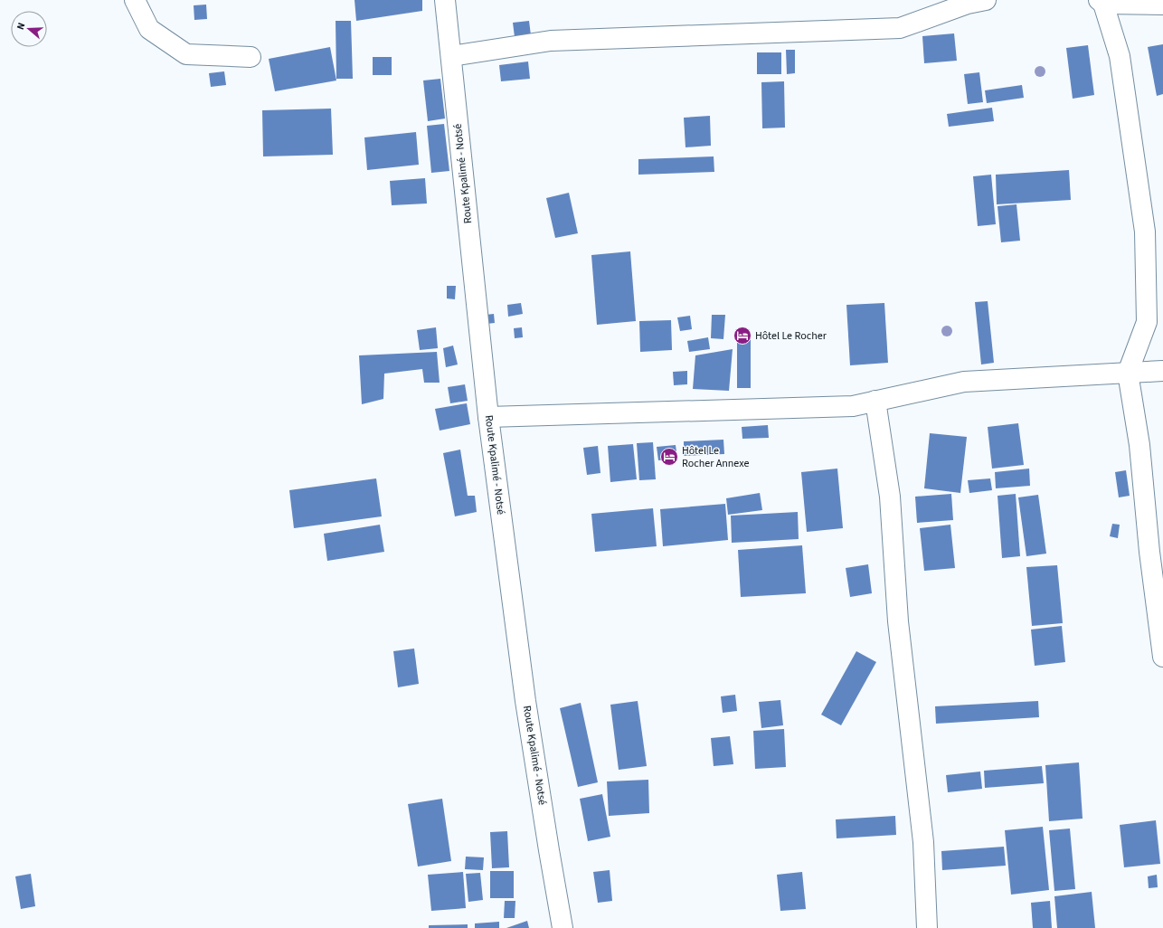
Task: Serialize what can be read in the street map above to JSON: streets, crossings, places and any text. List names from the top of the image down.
{
  "streets": {
    "street": ["Route Kpalimé - Notsé"]
  },
  "places": {
    "hotel": ["Hôtel Le Rocher", "Hôtel Le Rocher Annexe"]
  },
  "north": "left"
}
